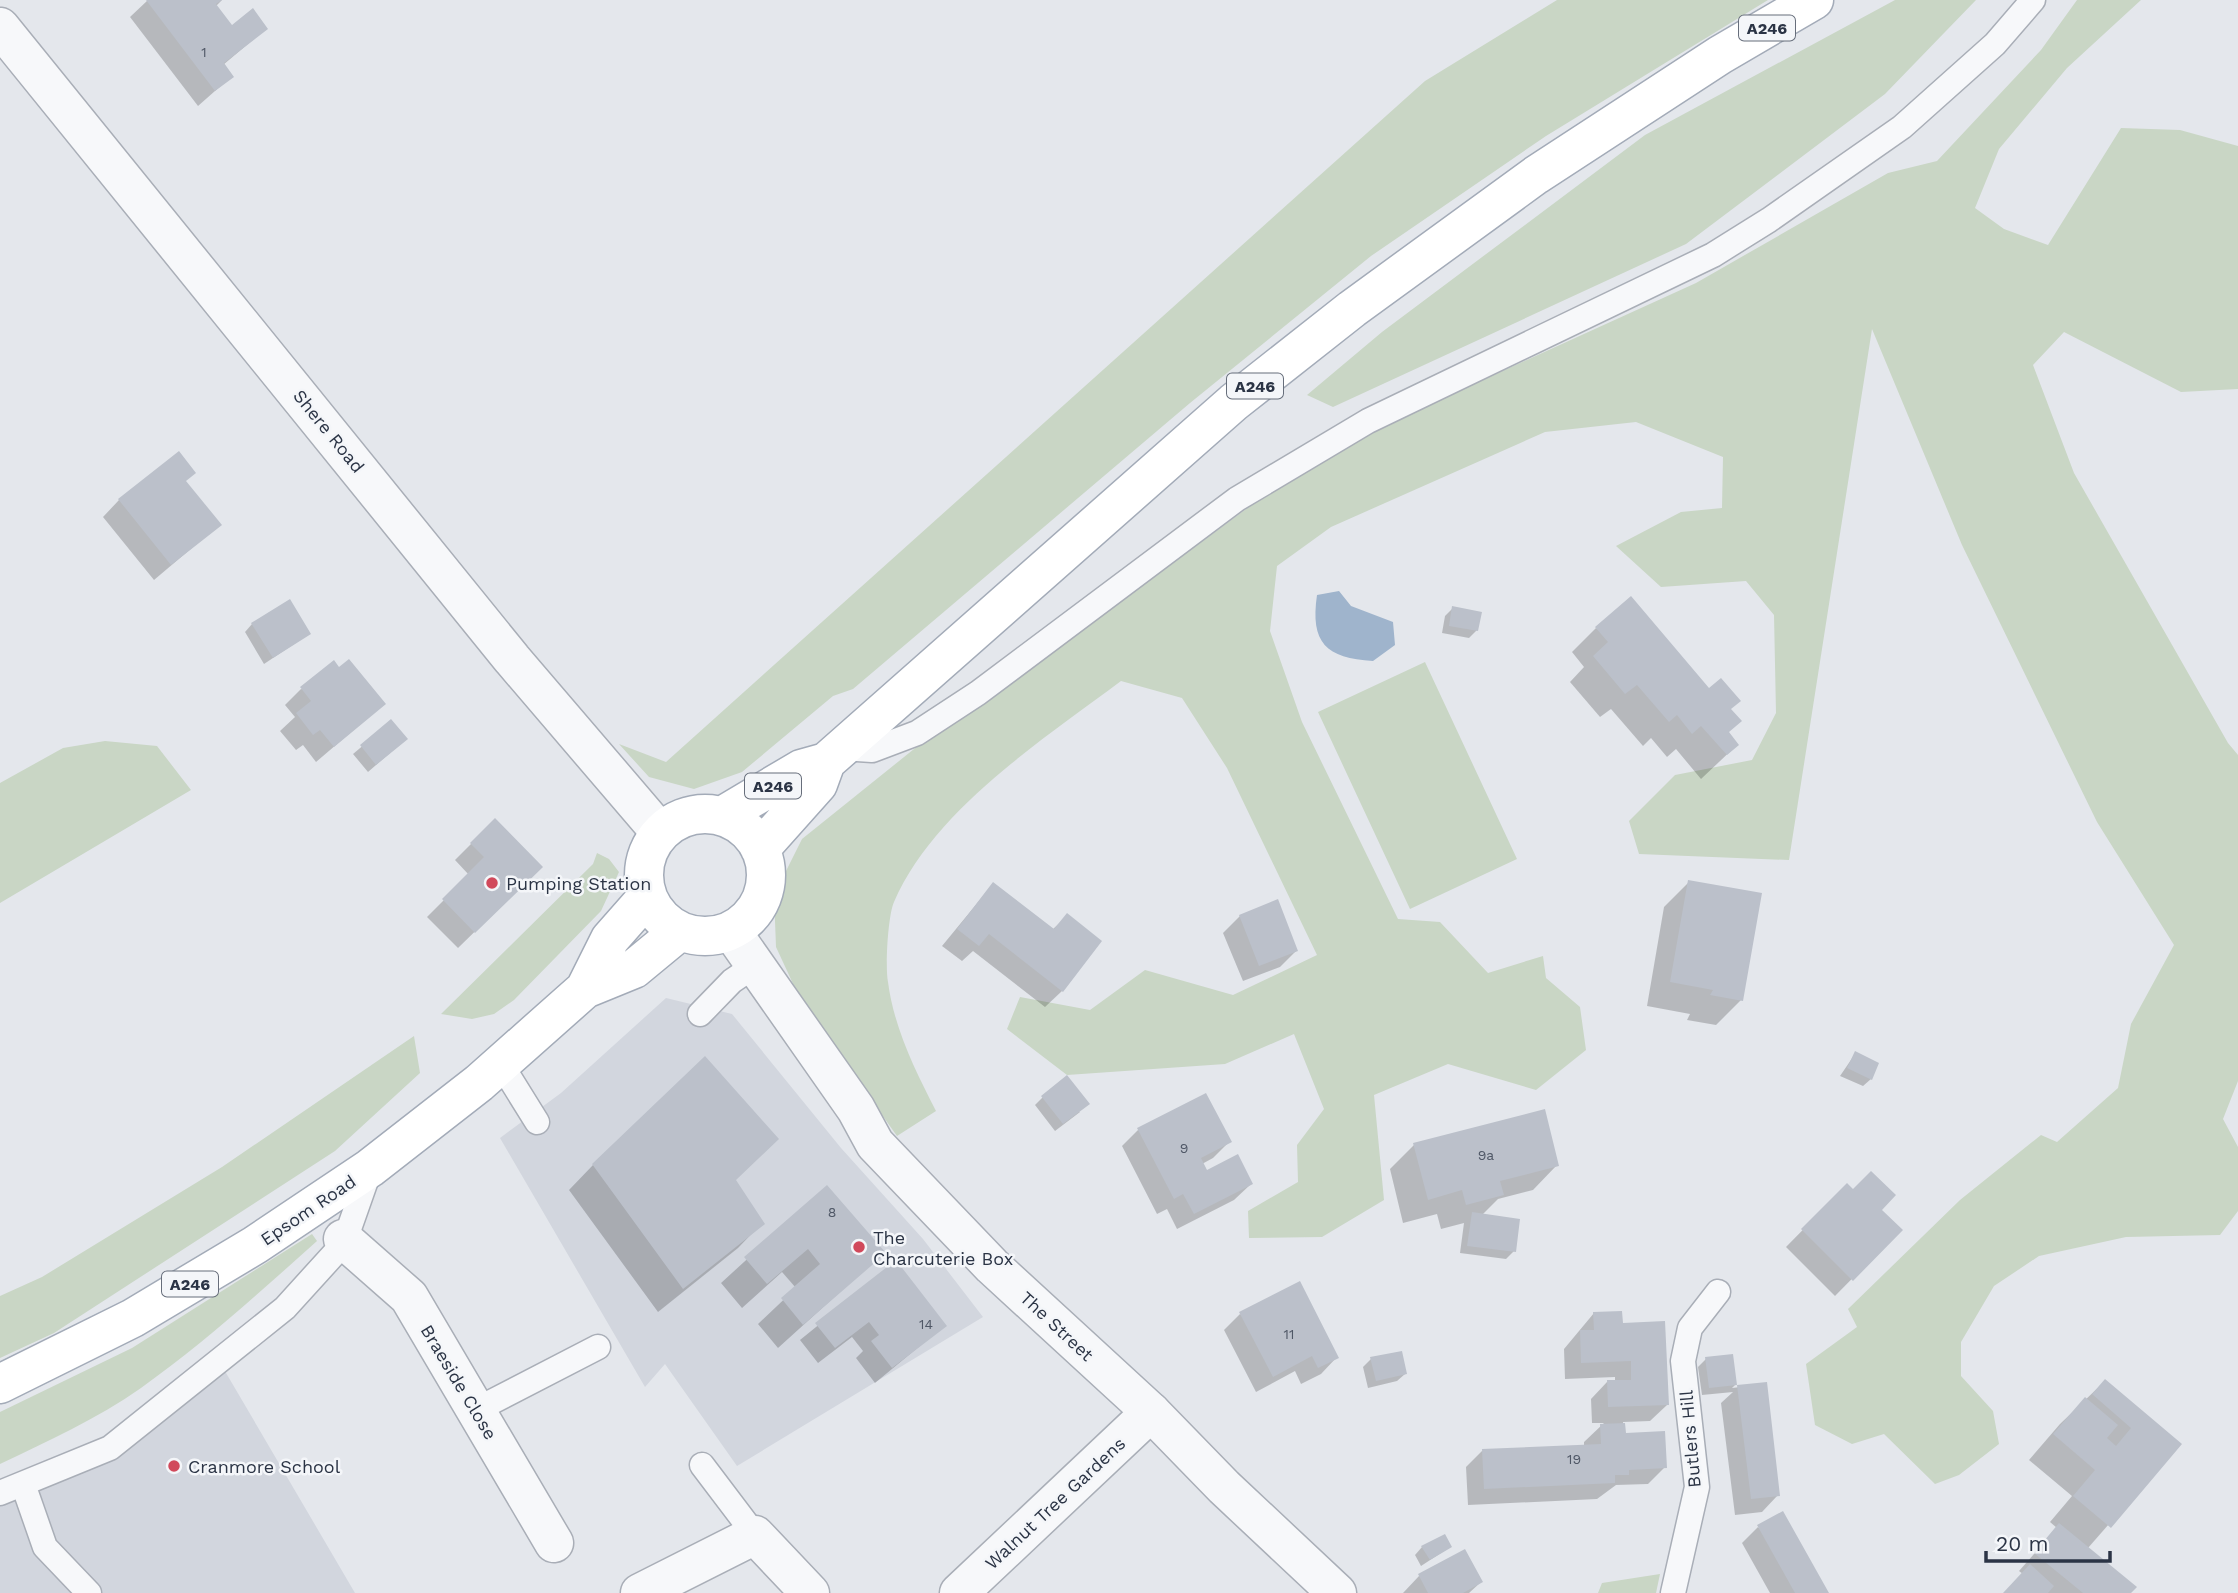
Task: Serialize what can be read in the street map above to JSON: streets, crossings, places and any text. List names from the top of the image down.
{
  "streets": {
    "main road": ["A246", "Epsom Road"],
    "street": [
      "Shere Road",
      "The Street",
      "Braeside Close",
      "Walnut Tree Gardens"
    ],
    "lane": ["Butlers Hill"]
  },
  "crossings": [
    ["A246", "Shere Road"],
    ["A246", "Epsom Road"],
    ["A246", "The Street"],
    ["Shere Road", "Epsom Road"],
    ["Shere Road", "The Street"],
    ["Epsom Road", "The Street"],
    ["The Street", "Walnut Tree Gardens"]
  ],
  "places": ["Pumping Station", "The Charcuterie Box", "Cranmore School"],
  "house_numbers": [
    "1",
    "9",
    "9a",
    "8",
    "14",
    "11",
    "19"
  ],
  "scale_bar": "20 m"
}
